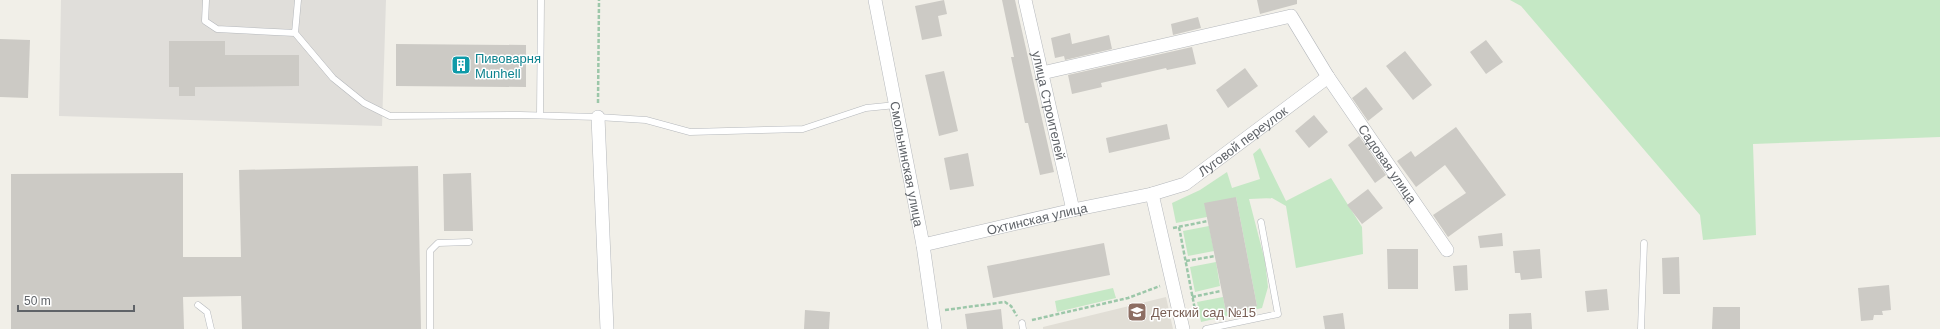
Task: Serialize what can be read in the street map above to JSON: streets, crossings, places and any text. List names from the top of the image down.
{
  "streets": {
    "street": [
      "улица Строителей",
      "Луговой переулок",
      "Смольнинская улица",
      "Садовая улица",
      "Охтинская улица"
    ]
  },
  "crossings": [
    ["улица Строителей", "Садовая улица"],
    ["улица Строителей", "Охтинская улица"],
    ["Луговой переулок", "Садовая улица"],
    ["Луговой переулок", "Охтинская улица"],
    ["Смольнинская улица", "Охтинская улица"]
  ],
  "places": {
    "building": ["Пивоварня Munhell"],
    "school or university": ["Детский сад №15"]
  },
  "scale_bar": "50 m"
}
